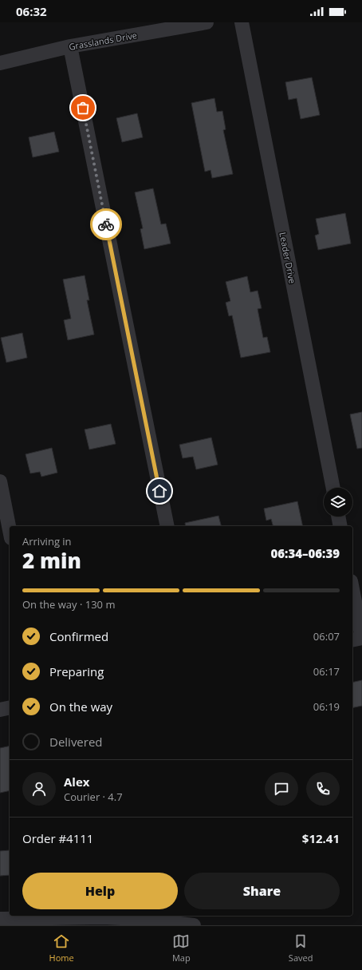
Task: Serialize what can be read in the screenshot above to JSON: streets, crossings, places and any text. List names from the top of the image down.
{
  "streets": {
    "street": ["Grasslands Drive", "Leader Drive"]
  },
  "page": {
    "status": "06:32",
    "heading": ["2 min", "Arriving in", "06:34–06:39"],
    "panel": [
      "Alex",
      "Courier · 4.7",
      "Order #4111",
      "$12.41"
    ],
    "bar": "On the way · 130 m",
    "list": [
      ["Confirmed", "06:07"],
      ["Preparing", "06:17"],
      ["On the way", "06:19"],
      "Delivered"
    ],
    "buttons": ["Help", "Share"],
    "tabs": ["Home", "Map", "Saved"]
  }
}
